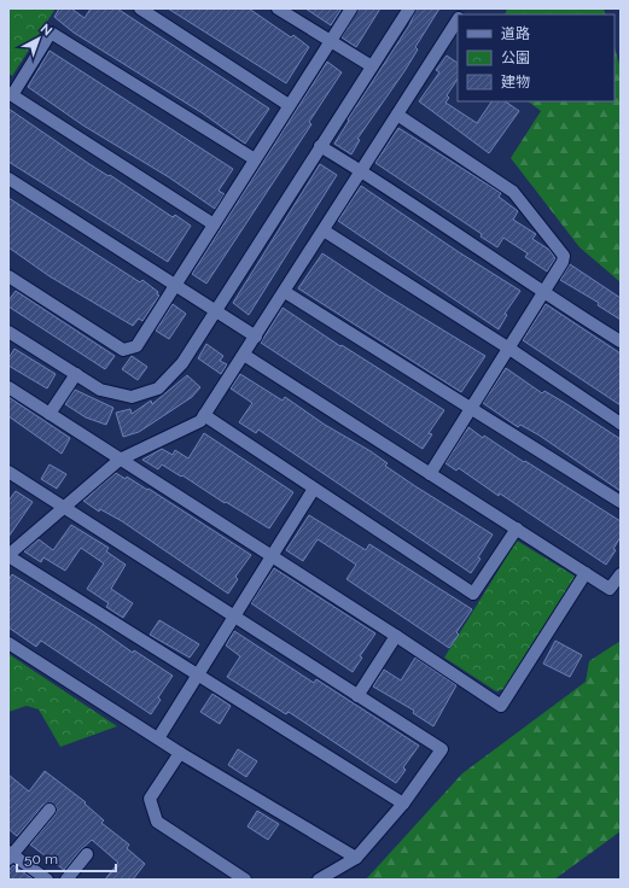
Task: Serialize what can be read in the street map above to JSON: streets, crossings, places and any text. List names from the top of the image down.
{
  "legend": ["道路", "公園", "建物"],
  "scale_bar": "50 m",
  "north": "top right"
}
